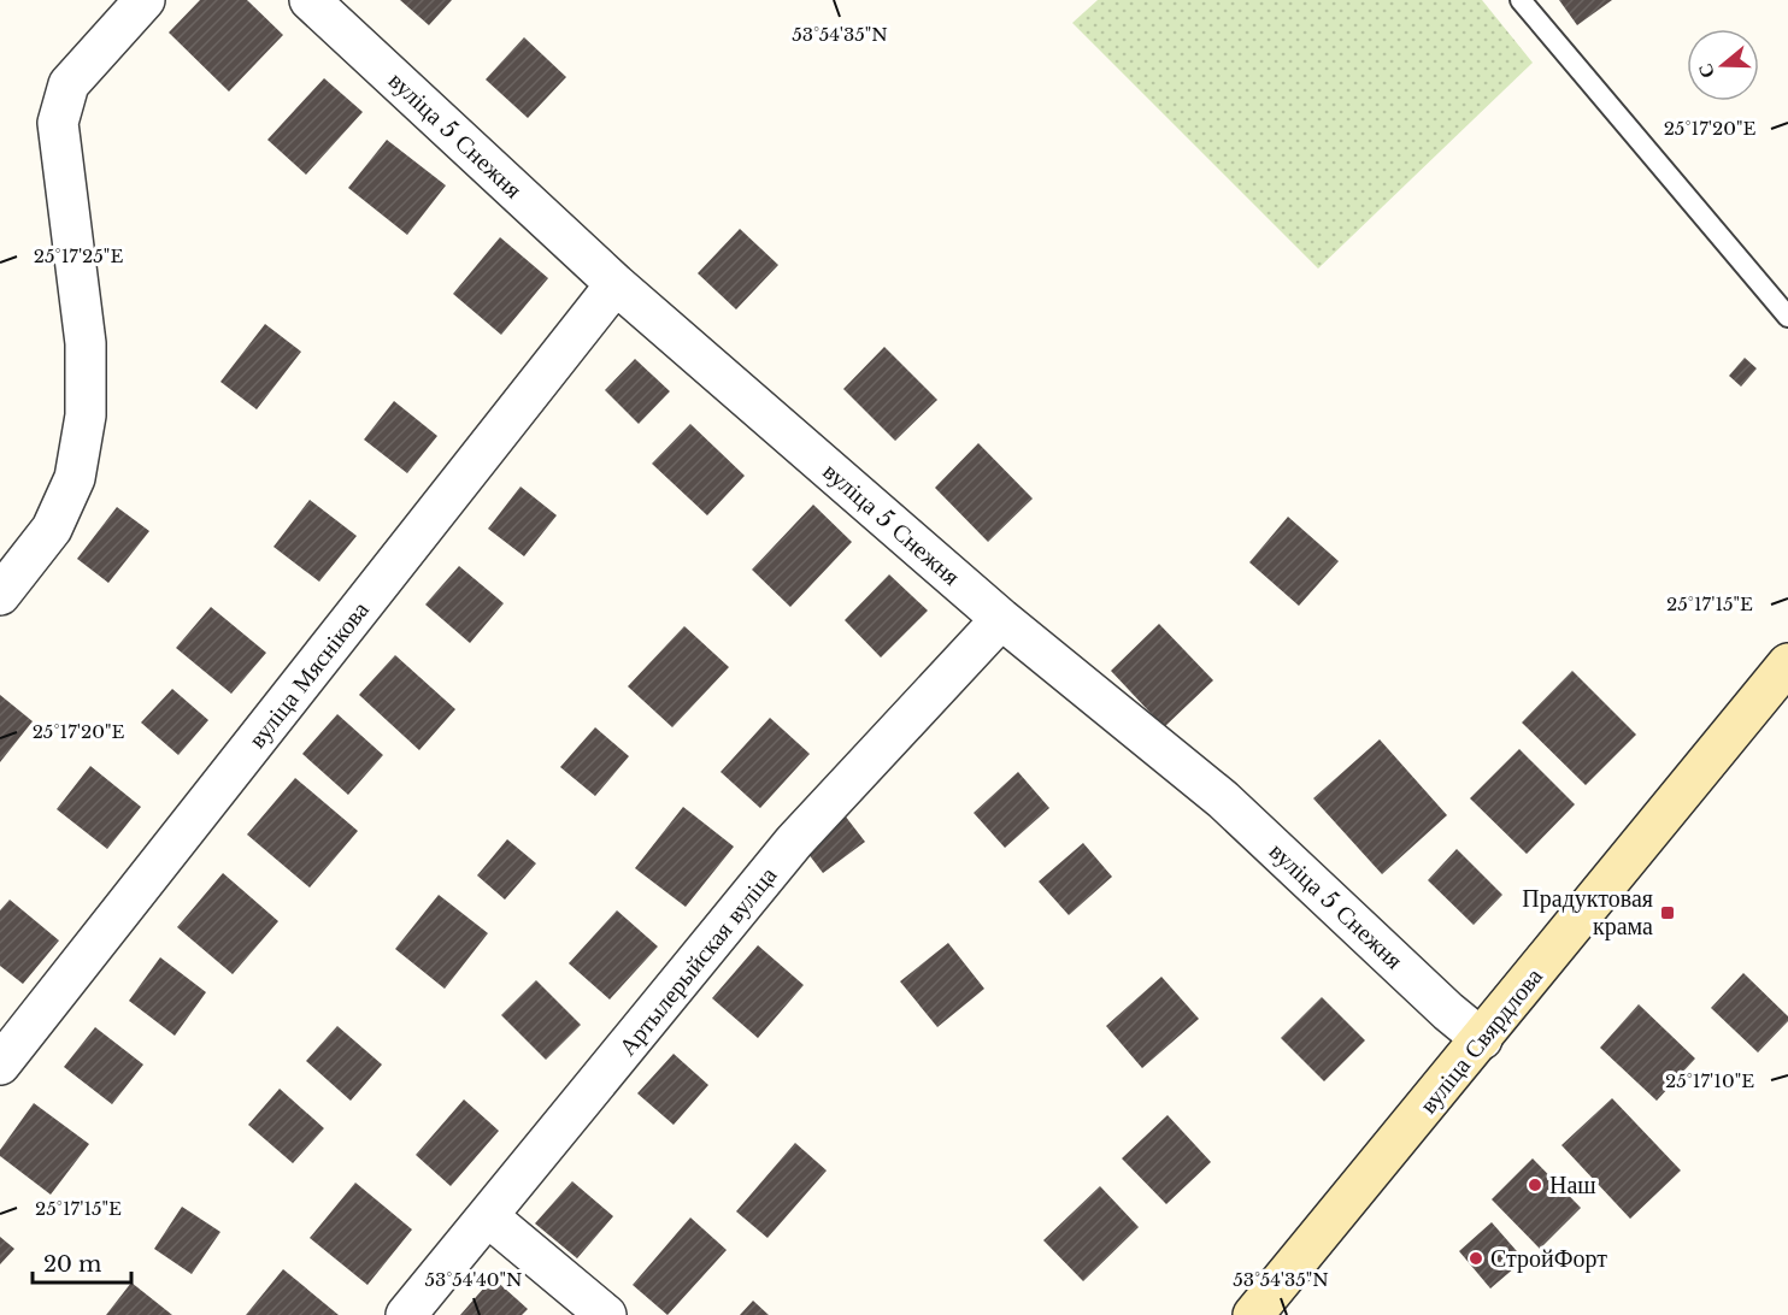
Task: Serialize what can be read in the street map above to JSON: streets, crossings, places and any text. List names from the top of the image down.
{
  "streets": {
    "main road": ["вуліца Свярдлова"],
    "street": ["вуліца 5 Снежня", "вуліца Мяснікова", "Артылерыйская вуліца"]
  },
  "crossings": [
    ["вуліца 5 Снежня", "вуліца Мяснікова"],
    ["вуліца 5 Снежня", "Артылерыйская вуліца"],
    ["вуліца 5 Снежня", "вуліца Свярдлова"]
  ],
  "places": {
    "transit": ["Прадуктовая крама"],
    "other": ["Наш", "СтройФорт"]
  },
  "scale_bar": "20 m",
  "north": "left",
  "coordinates": [
    "53°54'35\"N",
    "25°17'20\"E",
    "25°17'25\"E",
    "25°17'15\"E",
    "25°17'10\"E",
    "53°54'40\"N"
  ]
}
